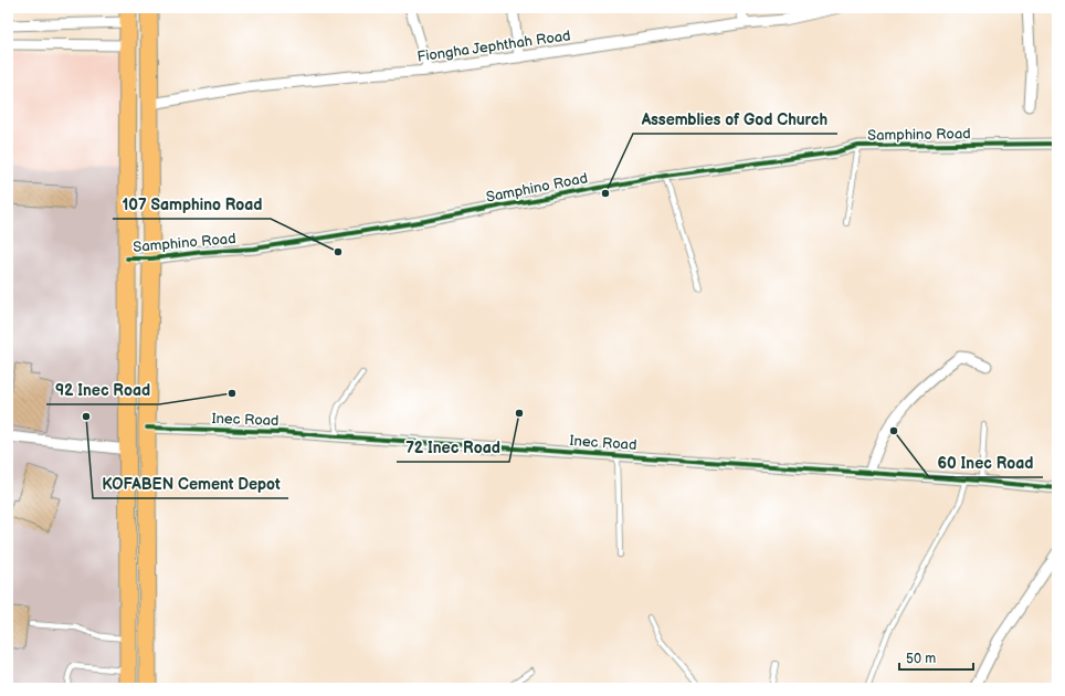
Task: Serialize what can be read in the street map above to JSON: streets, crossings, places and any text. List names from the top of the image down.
{
  "streets": {
    "street": ["Fiongha Jephthah Road", "Samphino Road", "Inec Road"]
  },
  "places": [
    "Assemblies of God Church",
    "107 Samphino Road",
    "92 Inec Road",
    "72 Inec Road",
    "KOFABEN Cement Depot",
    "60 Inec Road"
  ],
  "scale_bar": "50 m"
}
